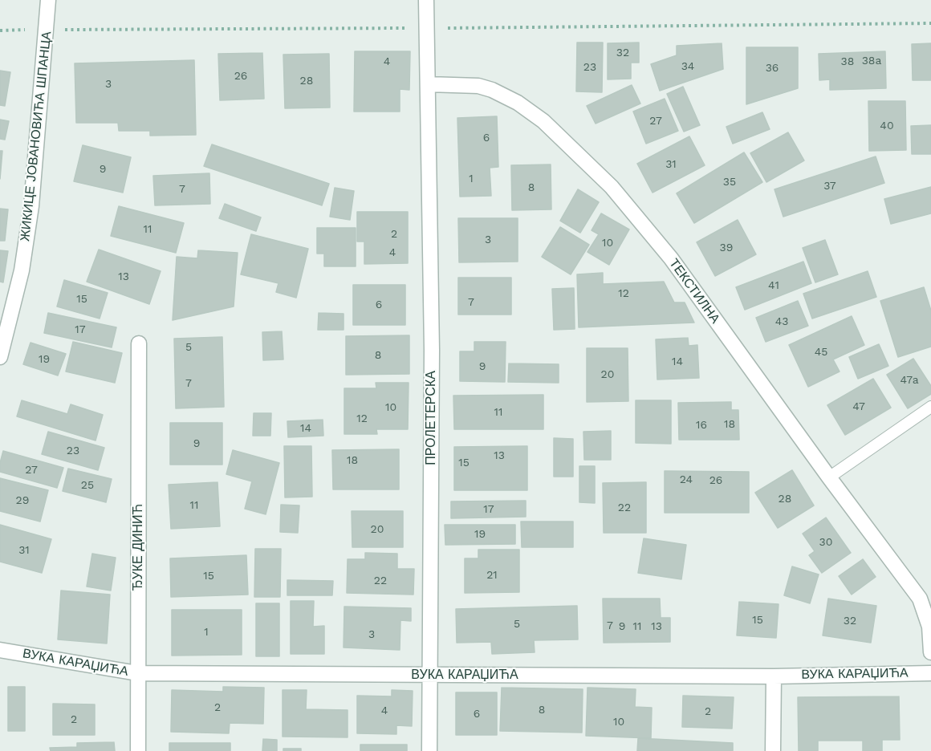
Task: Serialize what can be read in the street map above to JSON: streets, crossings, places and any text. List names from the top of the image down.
{
  "streets": {
    "street": [
      "ЖИКИЦЕ ЈОВАНОВИЋА ШПАНЦА",
      "ТЕКСТИЛНА",
      "ПРОЛЕТЕРСКА",
      "ЂУКЕ ДИНИЋ",
      "ВУКА КАРАЏИЋА"
    ]
  },
  "crossings": [
    ["ТЕКСТИЛНА", "ПРОЛЕТЕРСКА"],
    ["ПРОЛЕТЕРСКА", "ВУКА КАРАЏИЋА"],
    ["ЂУКЕ ДИНИЋ", "ВУКА КАРАЏИЋА"]
  ],
  "house_numbers": [
    "32",
    "38a",
    "4",
    "38",
    "34",
    "23",
    "36",
    "26",
    "28",
    "3",
    "27",
    "40",
    "6",
    "31",
    "9",
    "1",
    "35",
    "37",
    "8",
    "7",
    "11",
    "2",
    "3",
    "10",
    "39",
    "4",
    "13",
    "41",
    "12",
    "15",
    "7",
    "6",
    "43",
    "17",
    "5",
    "45",
    "8",
    "19",
    "14",
    "9",
    "20",
    "47a",
    "7",
    "47",
    "10",
    "11",
    "12",
    "18",
    "16",
    "14",
    "9",
    "23",
    "13",
    "18",
    "15",
    "27",
    "24",
    "26",
    "25",
    "28",
    "29",
    "11",
    "22",
    "17",
    "20",
    "19",
    "30",
    "31",
    "21",
    "15",
    "22",
    "15",
    "32",
    "5",
    "7",
    "9",
    "11",
    "13",
    "1",
    "3",
    "2",
    "8",
    "4",
    "2",
    "6",
    "2",
    "10"
  ]
}
